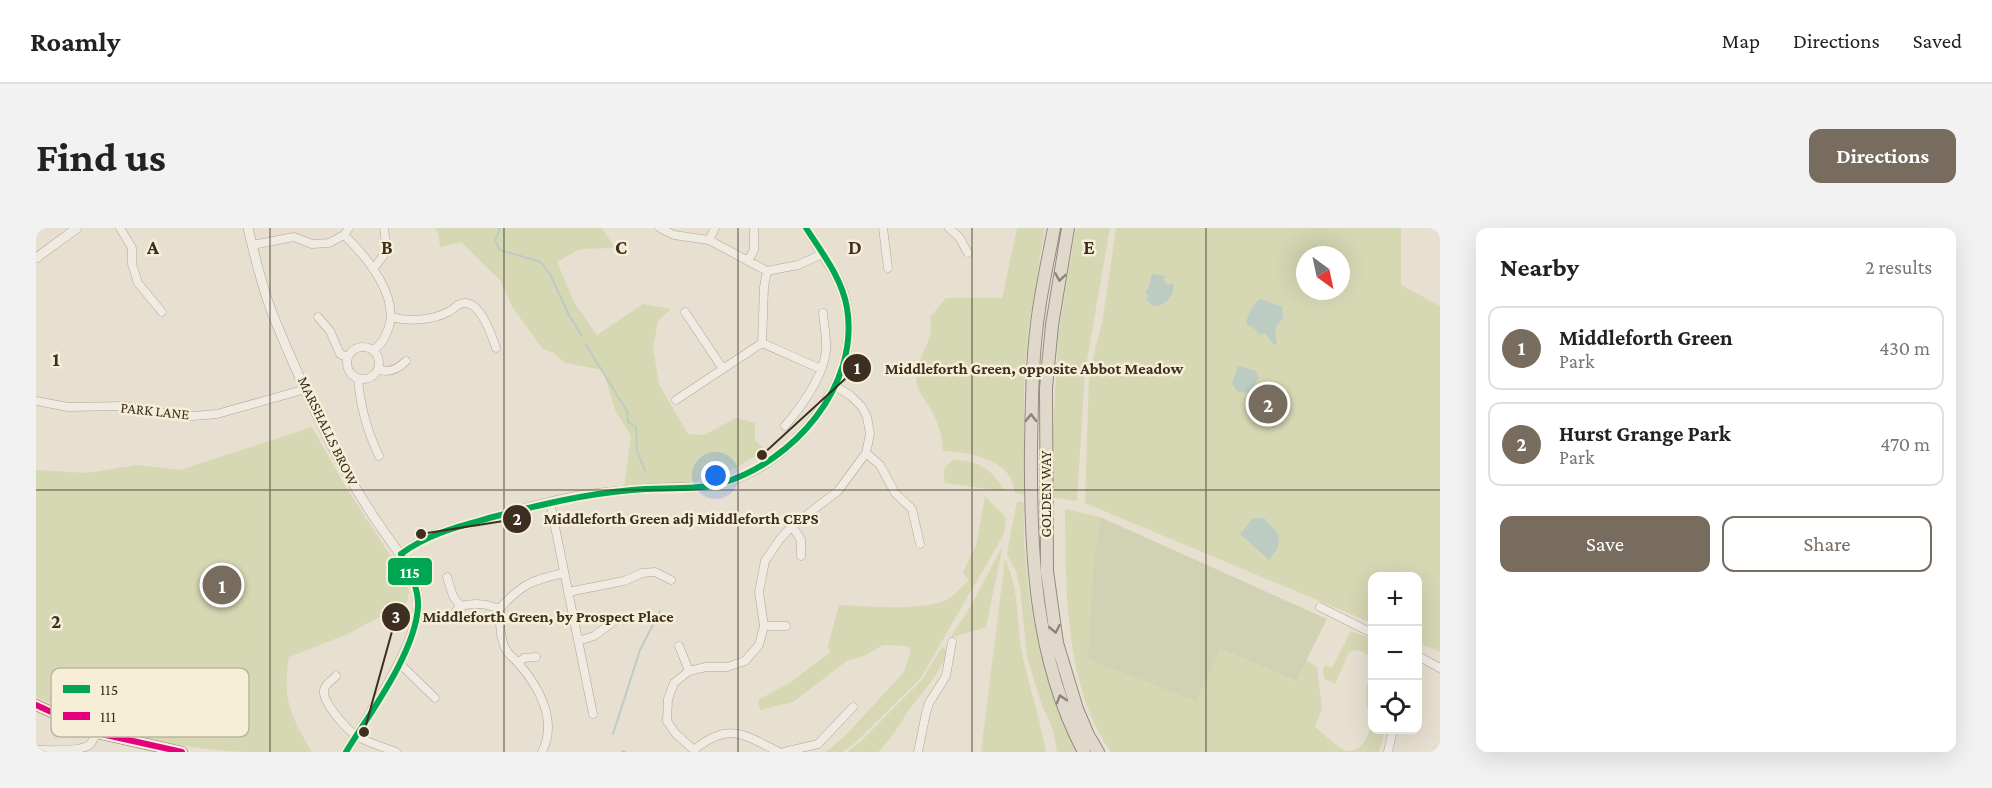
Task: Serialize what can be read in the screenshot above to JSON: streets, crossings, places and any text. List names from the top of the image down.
{
  "streets": {
    "highway": ["GOLDEN WAY"],
    "street": ["PARK LANE", "MARSHALLS BROW"]
  },
  "crossings": [
    ["PARK LANE", "MARSHALLS BROW"]
  ],
  "places": ["Middleforth Green, opposite Abbot Meadow", "Middleforth Green adj Middleforth CEPS", "Middleforth Green, by Prospect Place"],
  "lines": ["transit line 115", "transit line 111"],
  "legend": ["115", "111"],
  "north": "bottom right",
  "page": {
    "header": "Roamly",
    "nav": ["Map", "Directions", "Saved"],
    "buttons": [
      "Directions",
      ["Save", "Share"]
    ],
    "title": "Find us",
    "heading": ["Nearby", "2 results"],
    "list": [
      {
        "mark": "1",
        "name": "Middleforth Green",
        "note": "Park",
        "value": "430 m"
      },
      {
        "mark": "2",
        "name": "Hurst Grange Park",
        "note": "Park",
        "value": "470 m"
      }
    ],
    "pins": ["2", "1"],
    "map_buttons": ["+", "−"]
  },
  "grid": {
    "columns": [
      "A",
      "B",
      "C",
      "D",
      "E"
    ],
    "rows": ["1", "2"]
  }
}
